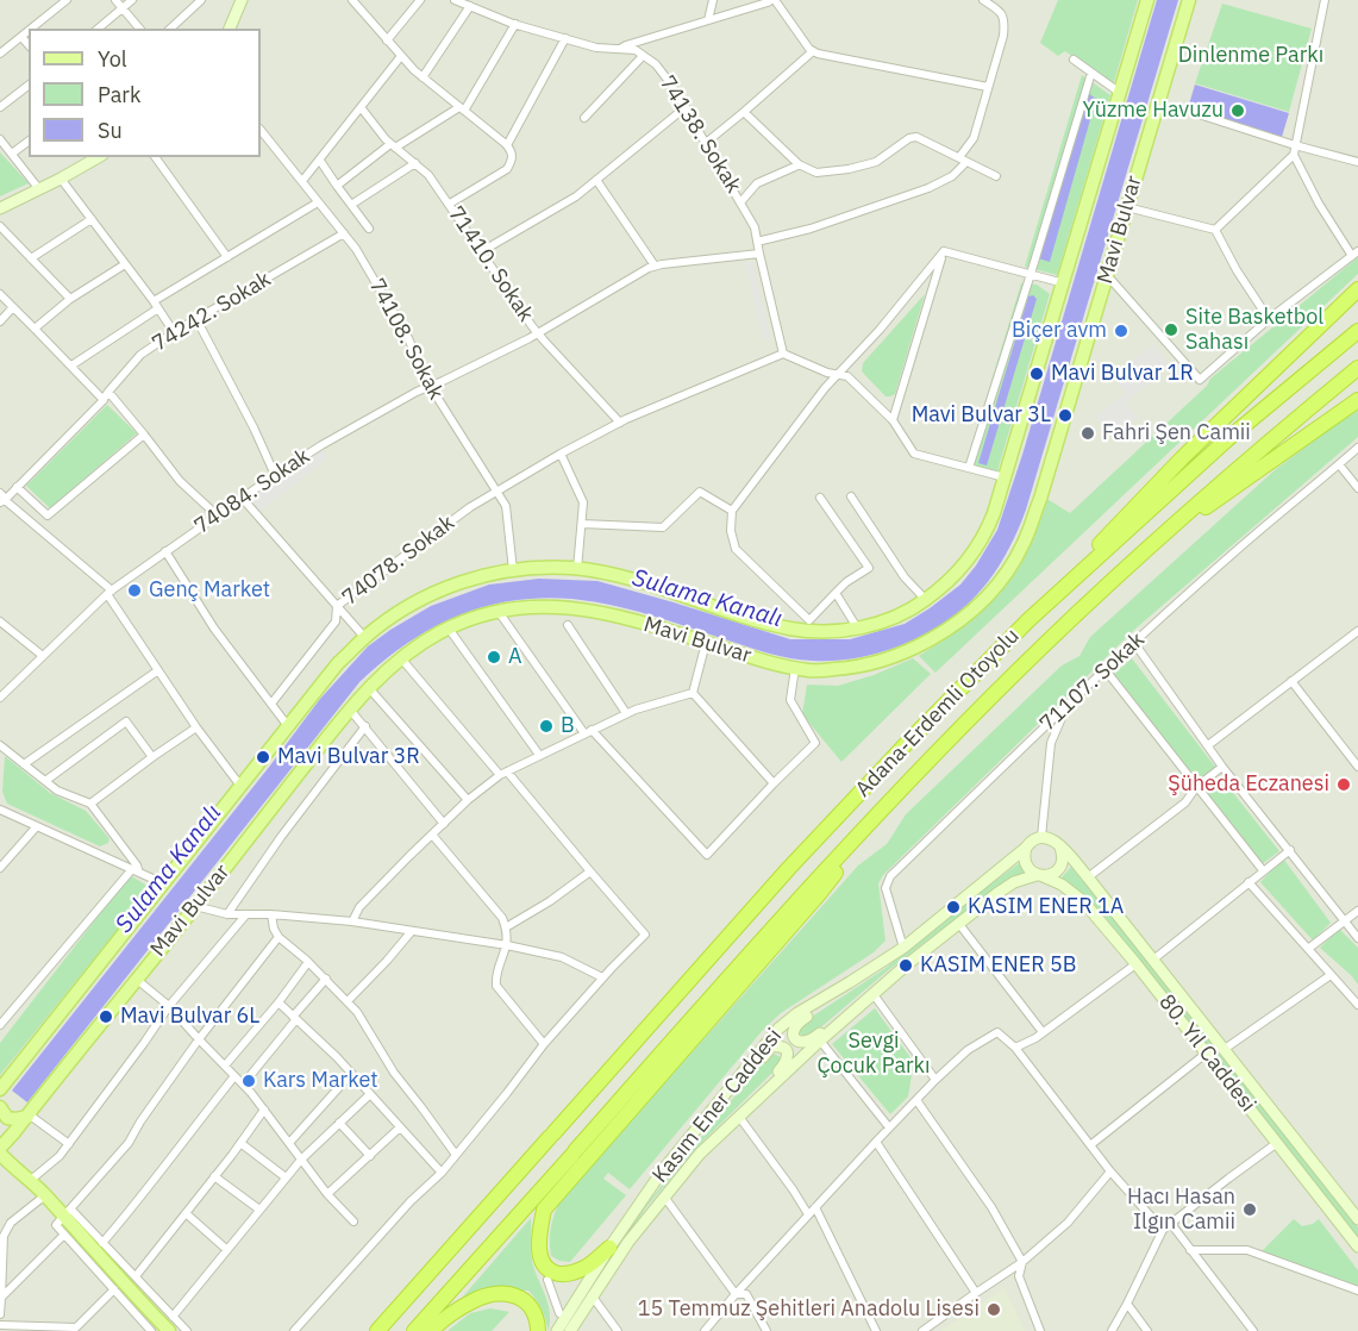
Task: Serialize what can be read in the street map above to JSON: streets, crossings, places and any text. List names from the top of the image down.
{
  "streets": {
    "highway": ["Adana-Erdemli Otoyolu"],
    "main road": ["Mavi Bulvar", "80. Yıl Caddesi", "Kasım Ener Caddesi"],
    "street": [
      "74138. Sokak",
      "71410. Sokak",
      "74242. Sokak",
      "74108. Sokak",
      "74084. Sokak",
      "74078. Sokak",
      "71107. Sokak"
    ]
  },
  "crossings": [
    ["74138. Sokak", "74078. Sokak"],
    ["Mavi Bulvar", "74108. Sokak"],
    ["71410. Sokak", "74084. Sokak"],
    ["71410. Sokak", "74078. Sokak"],
    ["74242. Sokak", "74108. Sokak"],
    ["74108. Sokak", "74084. Sokak"],
    ["74108. Sokak", "74078. Sokak"],
    ["71107. Sokak", "Kasım Ener Caddesi"],
    ["80. Yıl Caddesi", "Kasım Ener Caddesi"]
  ],
  "water": ["Sulama Kanalı"],
  "parks": ["Dinlenme Parkı", "Sevgi Çocuk Parkı"],
  "places": [
    "Yüzme Havuzu",
    "Site Basketbol Sahası",
    "Biçer avm",
    "Mavi Bulvar 1R",
    "Mavi Bulvar 3L",
    "Fahri Şen Camii",
    "Genç Market",
    "A",
    "B",
    "Mavi Bulvar 3R",
    "Şüheda Eczanesi",
    "KASIM ENER 1A",
    "KASIM ENER 5B",
    "Mavi Bulvar 6L",
    "Kars Market",
    "Hacı Hasan Ilgın Camii",
    "15 Temmuz Şehitleri Anadolu Lisesi"
  ],
  "legend": ["Yol", "Park", "Su"]
}
